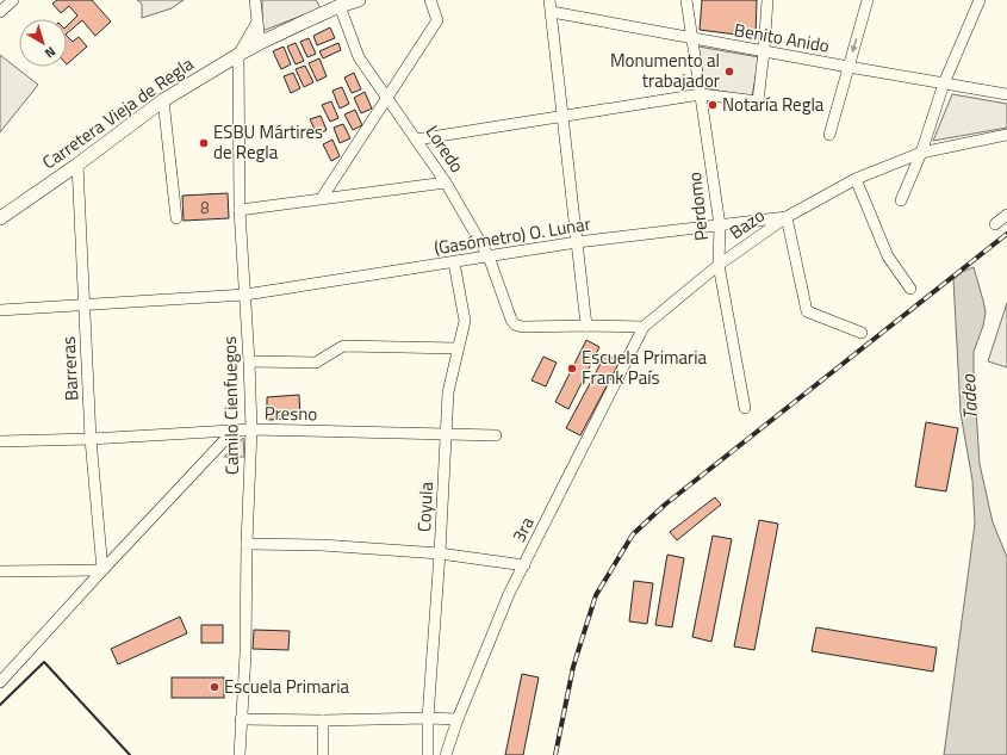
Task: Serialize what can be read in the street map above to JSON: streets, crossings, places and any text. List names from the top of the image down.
{
  "streets": {
    "main road": ["Carretera Vieja de Regla"],
    "street": [
      "Benito Anido",
      "Loredo",
      "Perdomo",
      "Bazo",
      "(Gasómetro) O. Lunar",
      "Barreras",
      "Camilo Cienfuegos",
      "Presno",
      "Coyula",
      "3ra"
    ]
  },
  "crossings": [
    ["Benito Anido", "Perdomo"],
    ["Carretera Vieja de Regla", "Loredo"],
    ["Carretera Vieja de Regla", "Barreras"],
    ["Carretera Vieja de Regla", "Camilo Cienfuegos"],
    ["Loredo", "(Gasómetro) O. Lunar"],
    ["Perdomo", "Bazo"],
    ["Perdomo", "(Gasómetro) O. Lunar"],
    ["Bazo", "(Gasómetro) O. Lunar"],
    ["Bazo", "3ra"],
    ["(Gasómetro) O. Lunar", "Barreras"],
    ["(Gasómetro) O. Lunar", "Camilo Cienfuegos"],
    ["(Gasómetro) O. Lunar", "Coyula"],
    ["Barreras", "Presno"],
    ["Camilo Cienfuegos", "Presno"],
    ["Presno", "Coyula"]
  ],
  "water": ["Tadeo"],
  "places": [
    "Monumento al trabajador",
    "Notaría Regla",
    "ESBU Mártires de Regla",
    "Escuela Primaria Frank País",
    "Escuela Primaria"
  ],
  "house_numbers": ["8"],
  "north": "bottom right"
}
